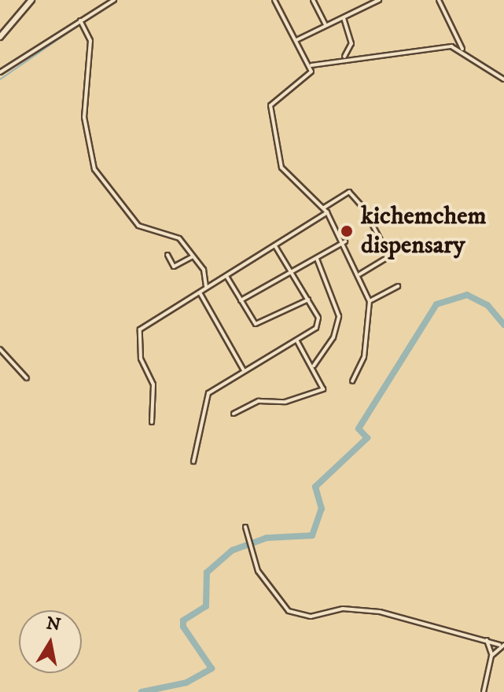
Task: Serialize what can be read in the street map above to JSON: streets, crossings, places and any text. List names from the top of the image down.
{
  "places": ["kichemchem dispensary"],
  "north": "top"
}
